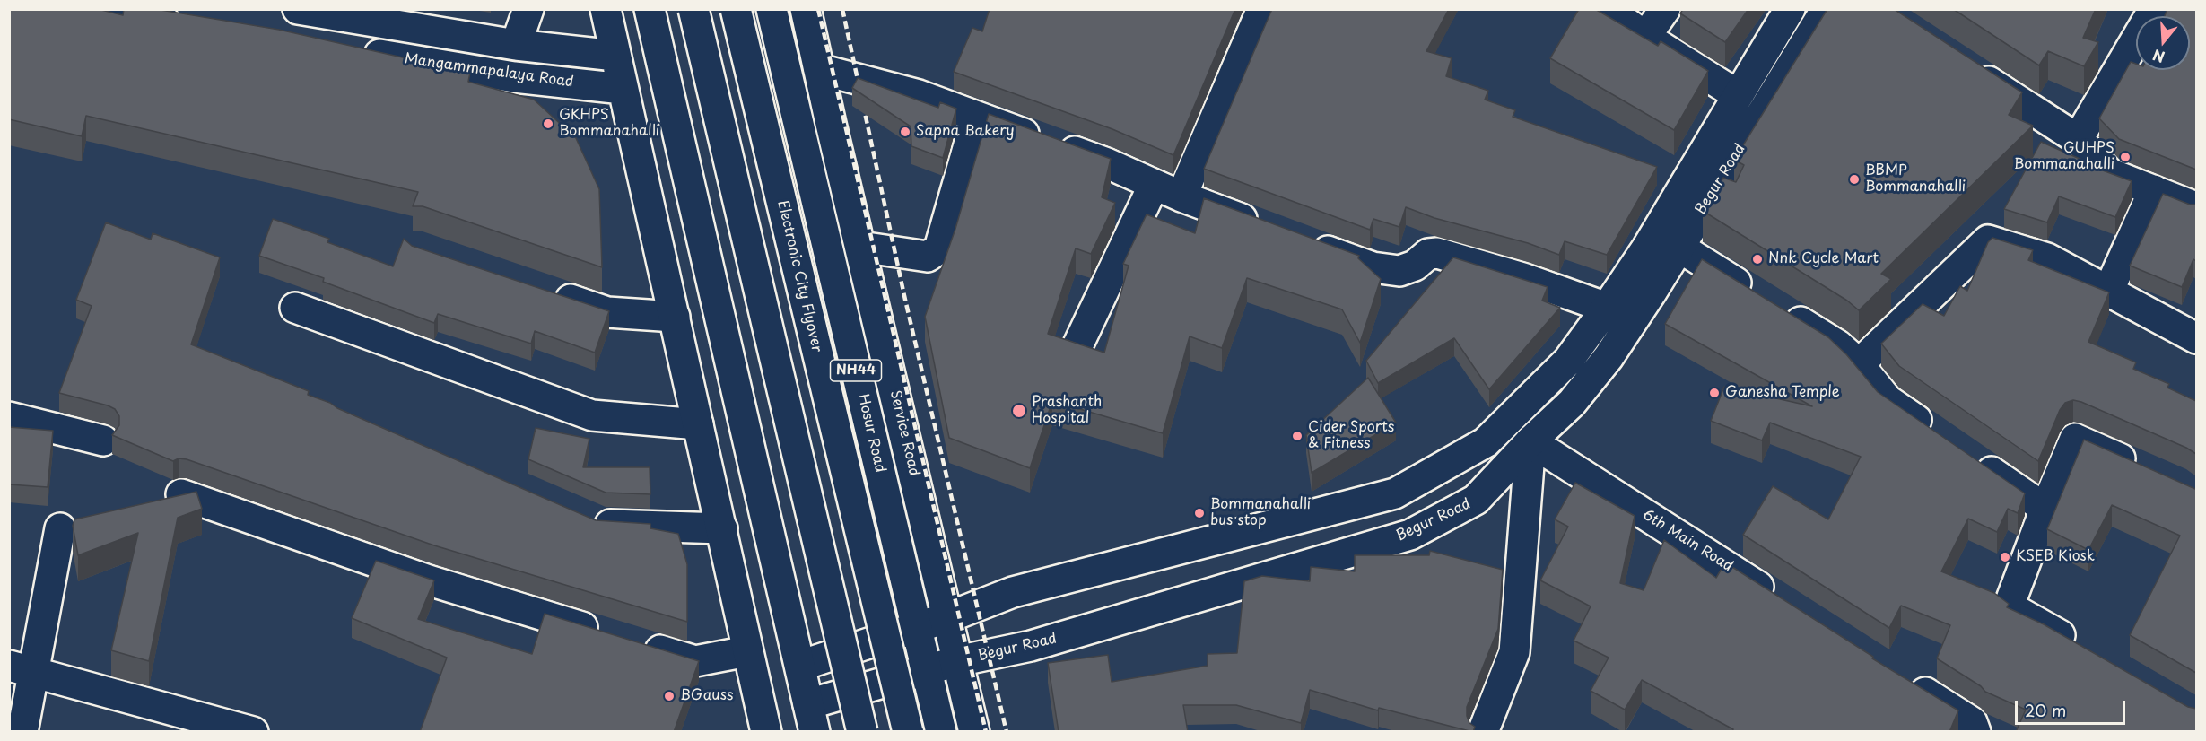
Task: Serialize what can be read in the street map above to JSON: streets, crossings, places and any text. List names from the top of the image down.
{
  "streets": {
    "main road": [
      "Mangammapalaya Road",
      "Begur Road",
      "Electronic City Flyover",
      "NH44",
      "Hosur Road",
      "Service Road",
      "6th Main Road"
    ]
  },
  "crossings": [
    ["Begur Road", "Hosur Road"],
    ["Begur Road", "Service Road"],
    ["Begur Road", "6th Main Road"]
  ],
  "places": [
    "GKHPS Bommanahalli",
    "Sapna Bakery",
    "GUHPS Bommanahalli",
    "BBMP Bommanahalli",
    "Nnk Cycle Mart",
    "Ganesha Temple",
    "Prashanth Hospital",
    "Cider Sports & Fitness",
    "Bommanahalli bus stop",
    "KSEB Kiosk",
    "BGauss"
  ],
  "scale_bar": "20 m",
  "north": "bottom"
}
